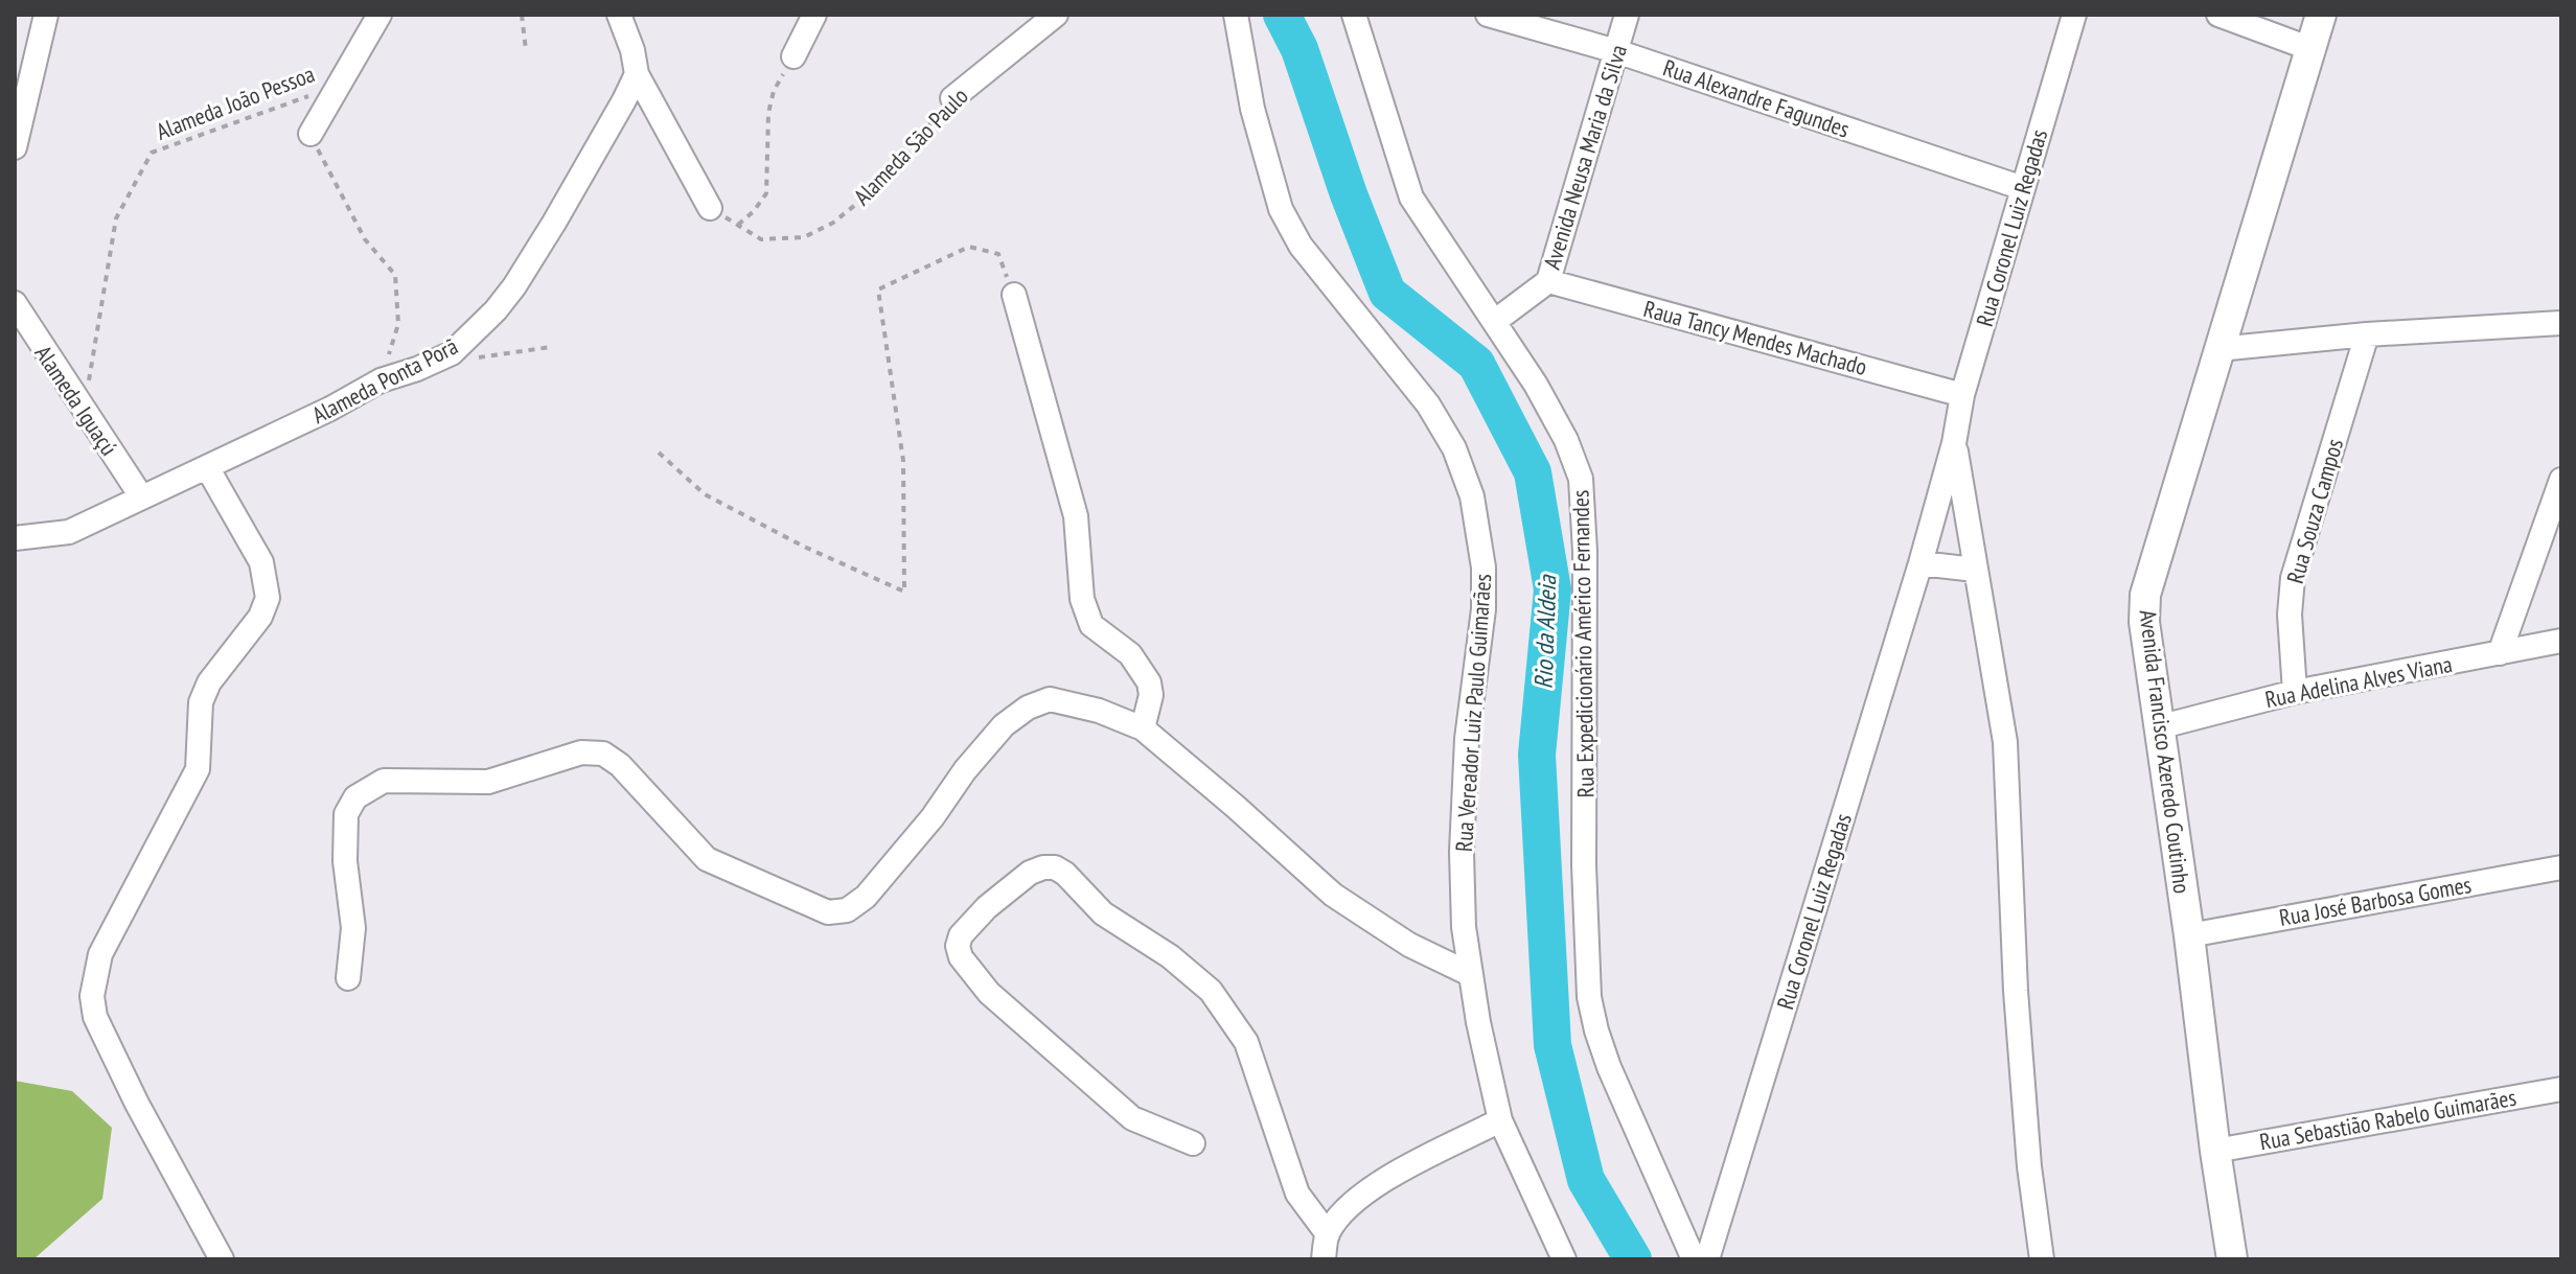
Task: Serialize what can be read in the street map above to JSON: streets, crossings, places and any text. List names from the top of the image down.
{
  "streets": {
    "main road": ["Avenida Francisco Azeredo Coutinho"],
    "street": [
      "Rua Alexandre Fagundes",
      "Alameda São Paulo",
      "Avenida Neusa Maria da Silva",
      "Rua Coronel Luiz Regadas",
      "Raua Tancy Mendes Machado",
      "Alameda Ponta Porã",
      "Alameda Iguaçú",
      "Rua Souza Campos",
      "Rua Expedicionário Américo Fernandes",
      "Rua Adelina Alves Viana",
      "Rua Vereador Luiz Paulo Guimarães",
      "Rua José Barbosa Gomes",
      "Rua Sebastião Rabelo Guimarães"
    ],
    "path": ["Alameda João Pessoa"]
  },
  "crossings": [
    ["Rua Alexandre Fagundes", "Avenida Neusa Maria da Silva"],
    ["Rua Alexandre Fagundes", "Rua Coronel Luiz Regadas"],
    ["Alameda João Pessoa", "Alameda Iguaçú"],
    ["Avenida Neusa Maria da Silva", "Raua Tancy Mendes Machado"],
    ["Avenida Neusa Maria da Silva", "Rua Expedicionário Américo Fernandes"],
    ["Rua Coronel Luiz Regadas", "Raua Tancy Mendes Machado"],
    ["Alameda Ponta Porã", "Alameda Iguaçú"],
    ["Rua Souza Campos", "Rua Adelina Alves Viana"],
    ["Rua Adelina Alves Viana", "Avenida Francisco Azeredo Coutinho"],
    ["Avenida Francisco Azeredo Coutinho", "Rua José Barbosa Gomes"],
    ["Avenida Francisco Azeredo Coutinho", "Rua Sebastião Rabelo Guimarães"]
  ],
  "water": ["Rio da Aldeia"]
}
